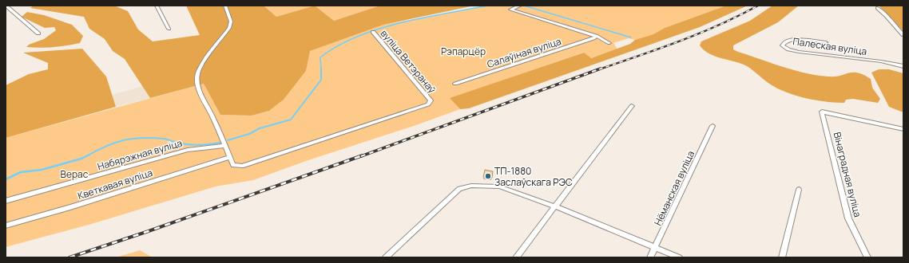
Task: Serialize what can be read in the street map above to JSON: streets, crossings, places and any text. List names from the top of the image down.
{
  "streets": {
    "street": [
      "Палеская вуліца",
      "Салаўіная вуліца",
      "вуліца Ветэранаў",
      "Набярэжная вуліца",
      "Вінаградная вуліца",
      "Кветкавая вуліца",
      "Нёманская вуліца"
    ]
  },
  "crossings": [
    ["вуліца Ветэранаў", "Кветкавая вуліца"]
  ],
  "parks": ["Рэпарцёр", "Верас"],
  "places": ["ТП-1880 Заслаўскага РЭС"]
}
